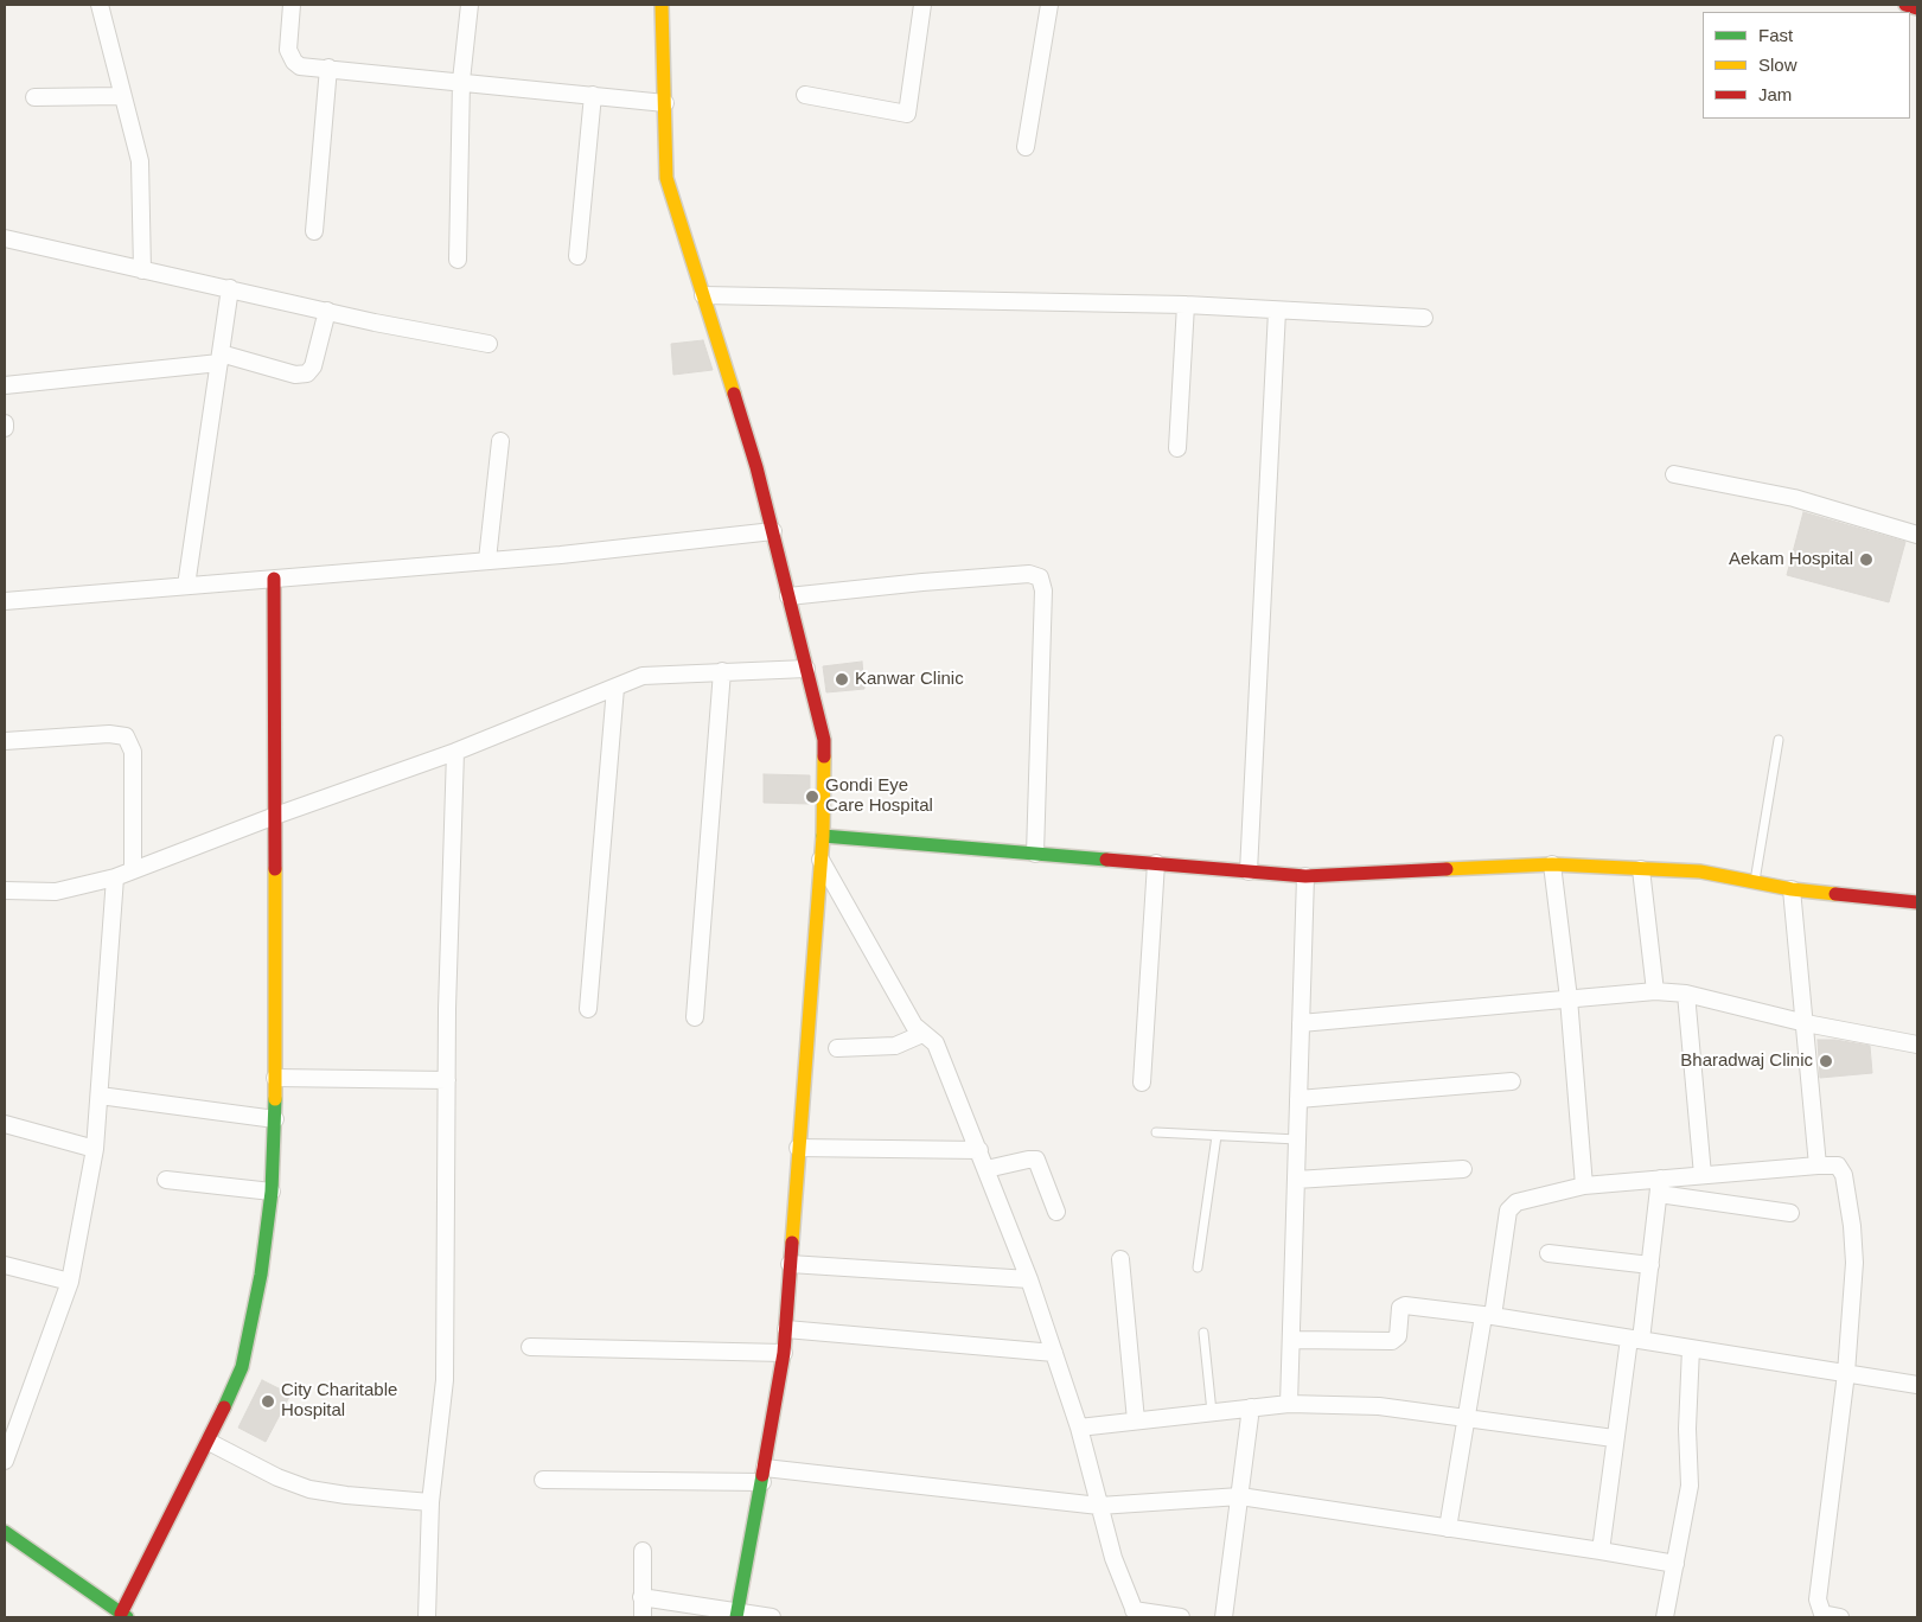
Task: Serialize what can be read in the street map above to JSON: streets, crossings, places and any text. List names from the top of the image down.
{
  "places": [
    "Aekam Hospital",
    "Kanwar Clinic",
    "Gondi Eye Care Hospital",
    "Bharadwaj Clinic",
    "City Charitable Hospital"
  ],
  "legend": ["Fast", "Slow", "Jam"]
}
